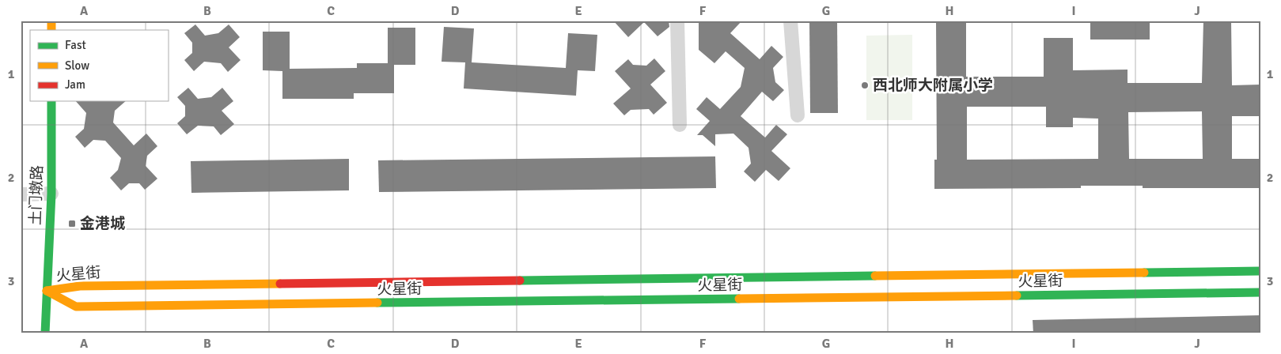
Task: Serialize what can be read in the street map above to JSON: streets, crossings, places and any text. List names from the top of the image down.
{
  "streets": {
    "street": ["土门墩路", "火星街"]
  },
  "crossings": [
    ["土门墩路", "火星街"]
  ],
  "places": {
    "other": ["西北师大附属小学"],
    "transit": ["金港城"]
  },
  "legend": ["Fast", "Slow", "Jam"],
  "grid": {
    "columns": [
      "A",
      "B",
      "C",
      "D",
      "E",
      "F",
      "G",
      "H",
      "I",
      "J"
    ],
    "rows": ["1", "2", "3"]
  }
}
